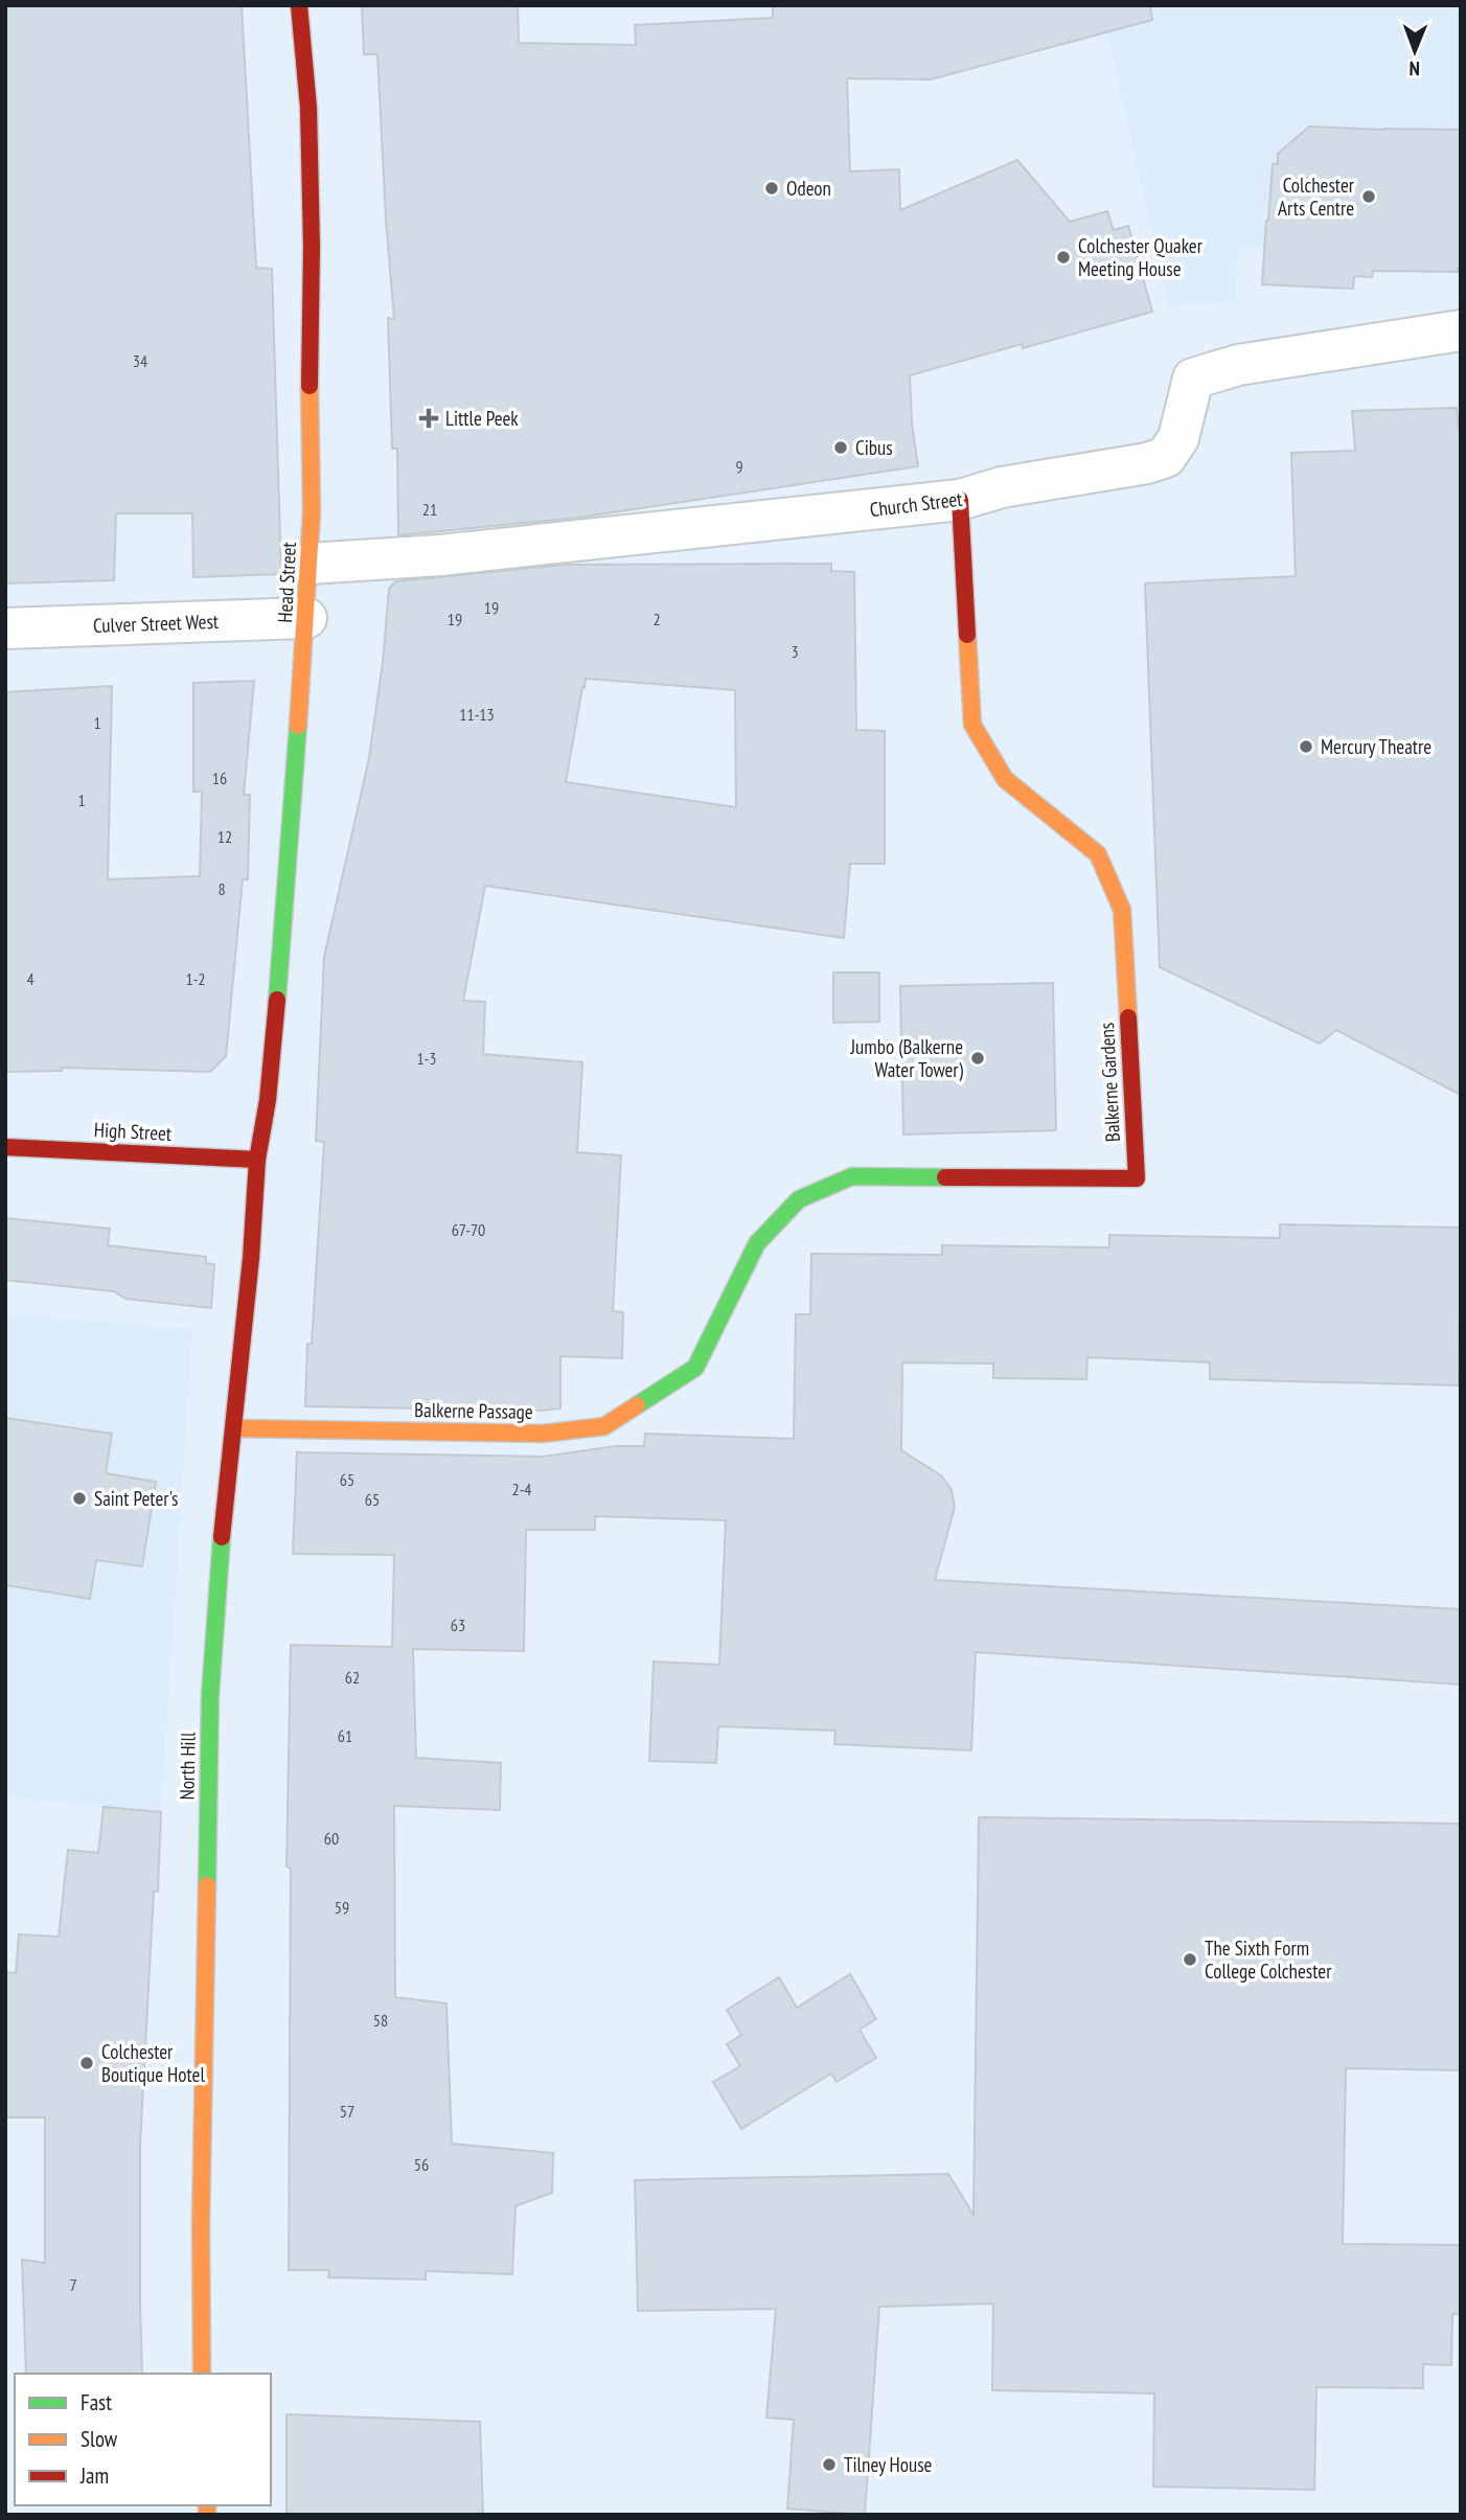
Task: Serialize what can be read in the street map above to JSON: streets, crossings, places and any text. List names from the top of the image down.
{
  "streets": {
    "street": [
      "Church Street",
      "Head Street",
      "Culver Street West",
      "Balkerne Gardens",
      "High Street",
      "Balkerne Passage",
      "North Hill"
    ]
  },
  "crossings": [
    ["Church Street", "Head Street"],
    ["Church Street", "Balkerne Gardens"],
    ["Head Street", "Culver Street West"],
    ["Head Street", "High Street"],
    ["Head Street", "North Hill"],
    ["Balkerne Gardens", "Balkerne Passage"],
    ["High Street", "North Hill"],
    ["Balkerne Passage", "North Hill"]
  ],
  "places": {
    "other": [
      "Odeon",
      "Colchester Arts Centre",
      "Colchester Quaker Meeting House",
      "Cibus",
      "Mercury Theatre",
      "Jumbo (Balkerne Water Tower)",
      "Saint Peter's",
      "The Sixth Form College Colchester",
      "Colchester Boutique Hotel",
      "Tilney House"
    ],
    "health": ["Little Peek"]
  },
  "house_numbers": [
    "34",
    "9",
    "21",
    "19",
    "19",
    "2",
    "3",
    "11-13",
    "1",
    "16",
    "1",
    "12",
    "8",
    "4",
    "1-2",
    "1-3",
    "67-70",
    "65",
    "2-4",
    "65",
    "63",
    "62",
    "61",
    "60",
    "59",
    "58",
    "57",
    "56",
    "7"
  ],
  "legend": ["Fast", "Slow", "Jam"],
  "north": "bottom"
}
